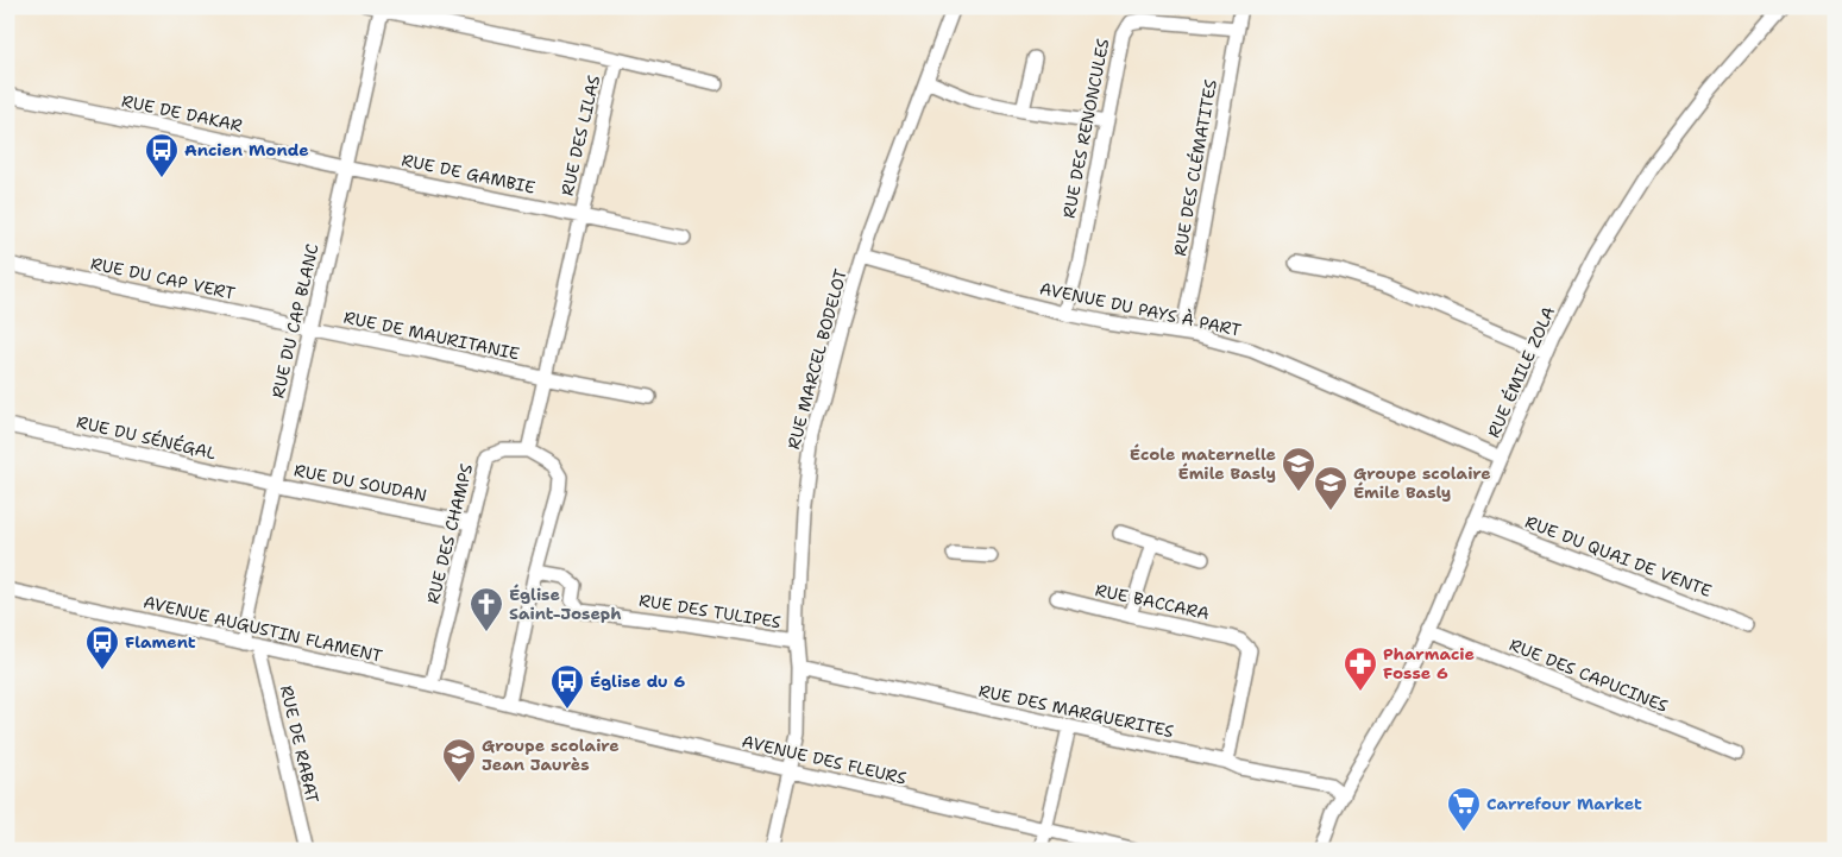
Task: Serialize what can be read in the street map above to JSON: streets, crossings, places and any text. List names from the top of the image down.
{
  "streets": {
    "street": [
      "RUE DE DAKAR",
      "RUE DES RENONCULES",
      "RUE DES LILAS",
      "RUE DES CLÉMATITES",
      "RUE DE GAMBIE",
      "RUE DU CAP VERT",
      "AVENUE DU PAYS À PART",
      "RUE DU CAP BLANC",
      "RUE DE MAURITANIE",
      "RUE MARCEL BODELOT",
      "RUE ÉMILE ZOLA",
      "RUE DU SÉNÉGAL",
      "RUE DU SOUDAN",
      "RUE DES CHAMPS",
      "RUE DU QUAI DE VENTE",
      "RUE BACCARA",
      "RUE DES TULIPES",
      "AVENUE AUGUSTIN FLAMENT",
      "RUE DES CAPUCINES",
      "RUE DES MARGUERITES",
      "RUE DE RABAT",
      "AVENUE DES FLEURS"
    ]
  },
  "crossings": [
    ["RUE DE DAKAR", "RUE DE GAMBIE"],
    ["RUE DE DAKAR", "RUE DU CAP BLANC"],
    ["RUE DES RENONCULES", "RUE DES CLÉMATITES"],
    ["RUE DES RENONCULES", "AVENUE DU PAYS À PART"],
    ["RUE DES LILAS", "RUE DE GAMBIE"],
    ["RUE DES LILAS", "RUE DE MAURITANIE"],
    ["RUE DES LILAS", "RUE DES CHAMPS"],
    ["RUE DES CLÉMATITES", "AVENUE DU PAYS À PART"],
    ["RUE DE GAMBIE", "RUE DU CAP BLANC"],
    ["RUE DU CAP VERT", "RUE DU CAP BLANC"],
    ["RUE DU CAP VERT", "RUE DE MAURITANIE"],
    ["AVENUE DU PAYS À PART", "RUE MARCEL BODELOT"],
    ["AVENUE DU PAYS À PART", "RUE ÉMILE ZOLA"],
    ["RUE DU CAP BLANC", "RUE DE MAURITANIE"],
    ["RUE DU CAP BLANC", "RUE DU SÉNÉGAL"],
    ["RUE DU CAP BLANC", "RUE DU SOUDAN"],
    ["RUE DU CAP BLANC", "AVENUE AUGUSTIN FLAMENT"],
    ["RUE MARCEL BODELOT", "RUE DES TULIPES"],
    ["RUE MARCEL BODELOT", "RUE DES MARGUERITES"],
    ["RUE MARCEL BODELOT", "AVENUE DES FLEURS"],
    ["RUE ÉMILE ZOLA", "RUE DU QUAI DE VENTE"],
    ["RUE ÉMILE ZOLA", "RUE DES CAPUCINES"],
    ["RUE ÉMILE ZOLA", "RUE DES MARGUERITES"],
    ["RUE DU SÉNÉGAL", "RUE DU SOUDAN"],
    ["RUE DU SOUDAN", "RUE DES CHAMPS"],
    ["RUE DES CHAMPS", "AVENUE AUGUSTIN FLAMENT"],
    ["RUE BACCARA", "RUE DES MARGUERITES"],
    ["AVENUE AUGUSTIN FLAMENT", "RUE DE RABAT"],
    ["AVENUE AUGUSTIN FLAMENT", "AVENUE DES FLEURS"]
  ],
  "places": {
    "bus stop": ["Ancien Monde", "Flament", "Église du 6"],
    "school or university": ["École maternelle Émile Basly", "Groupe scolaire Émile Basly", "Groupe scolaire Jean Jaurès"],
    "church": ["Église Saint-Joseph"],
    "pharmacy": ["Pharmacie Fosse 6"],
    "supermarket": ["Carrefour Market"]
  }
}
